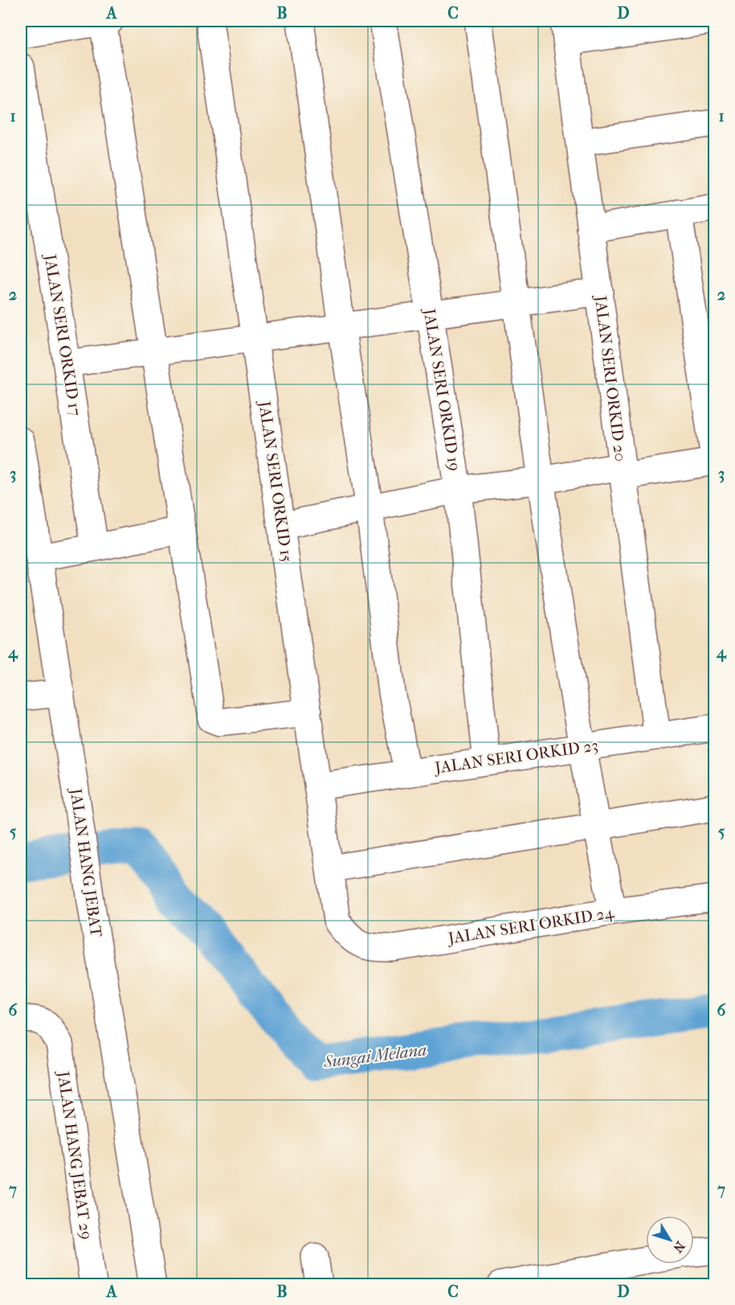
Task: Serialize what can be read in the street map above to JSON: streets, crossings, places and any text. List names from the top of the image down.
{
  "streets": {
    "street": [
      "JALAN SERI ORKID 17",
      "JALAN SERI ORKID 20",
      "JALAN SERI ORKID 19",
      "JALAN SERI ORKID 15",
      "JALAN SERI ORKID 23",
      "JALAN HANG JEBAT",
      "JALAN SERI ORKID 24",
      "JALAN HANG JEBAT 29"
    ]
  },
  "crossings": [
    ["JALAN SERI ORKID 20", "JALAN SERI ORKID 23"],
    ["JALAN SERI ORKID 19", "JALAN SERI ORKID 23"],
    ["JALAN SERI ORKID 15", "JALAN SERI ORKID 23"],
    ["JALAN SERI ORKID 15", "JALAN SERI ORKID 24"]
  ],
  "water": ["Sungai Melana"],
  "north": "bottom right",
  "grid": {
    "columns": [
      "A",
      "B",
      "C",
      "D"
    ],
    "rows": [
      "1",
      "2",
      "3",
      "4",
      "5",
      "6",
      "7"
    ]
  }
}
